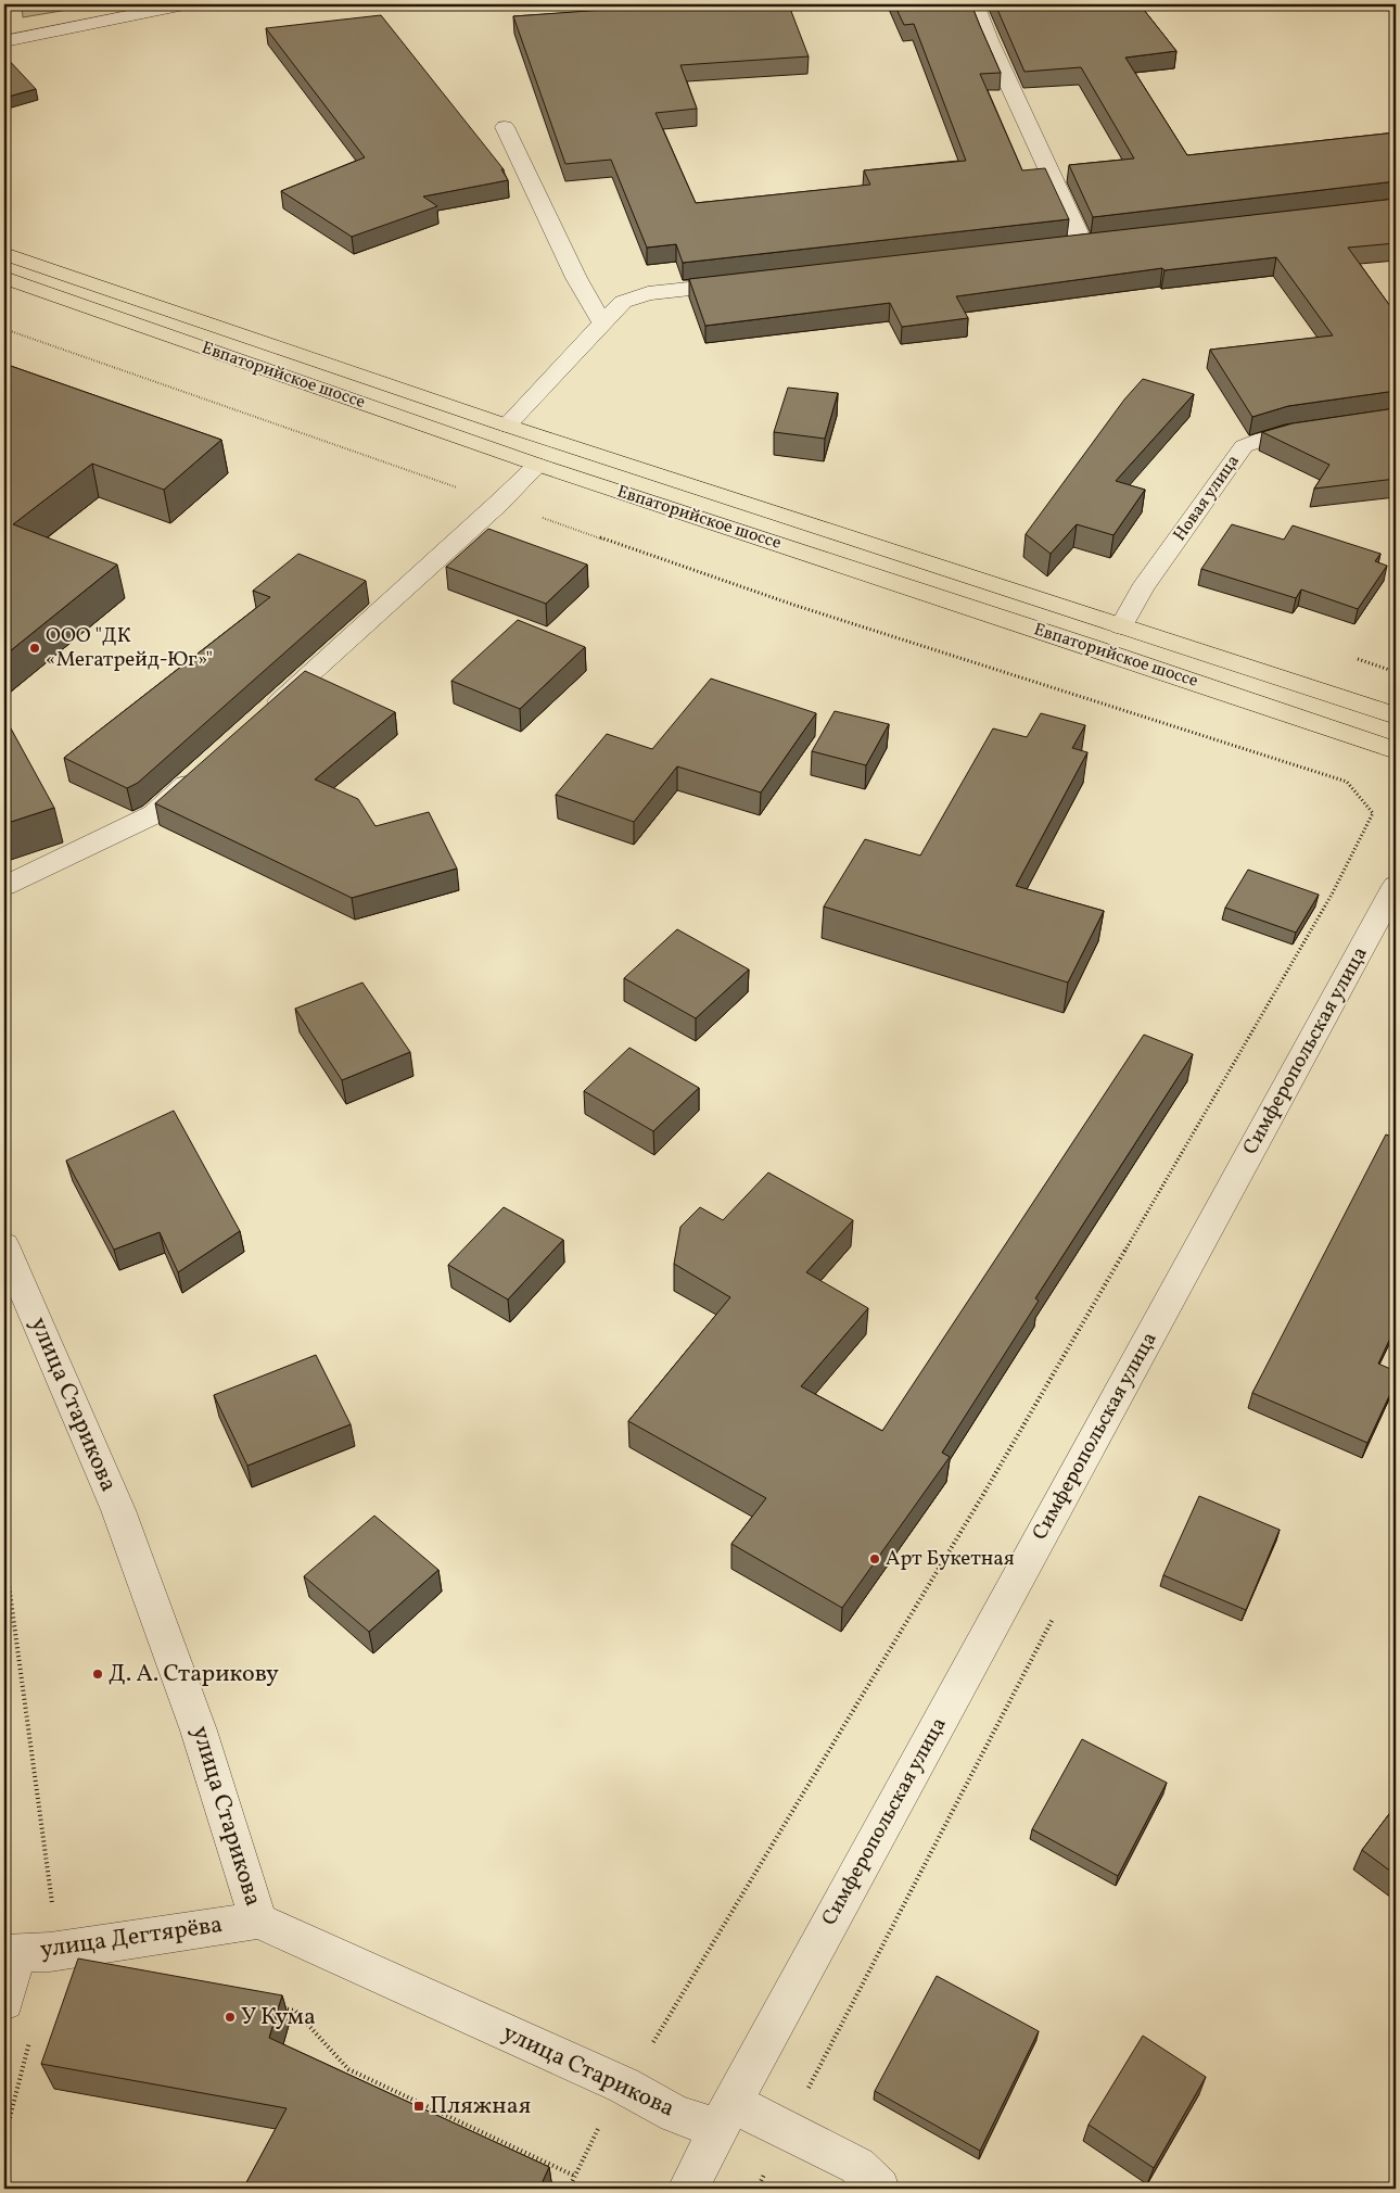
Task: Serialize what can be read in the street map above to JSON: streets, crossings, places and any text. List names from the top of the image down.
{
  "streets": {
    "main road": ["Евпаторийское шоссе"],
    "street": [
      "Новая улица",
      "Симферопольская улица",
      "улица Старикова",
      "улица Дегтярёва"
    ]
  },
  "crossings": [
    ["Евпаторийское шоссе", "Новая улица"],
    ["Симферопольская улица", "улица Старикова"],
    ["улица Старикова", "улица Дегтярёва"]
  ],
  "places": {
    "other": [
      "ООО \"ДК «Мегатрейд-Юг»\"",
      "Арт Букетная",
      "Д. А. Старикову",
      "У Кума"
    ],
    "transit": ["Пляжная"]
  }
}
